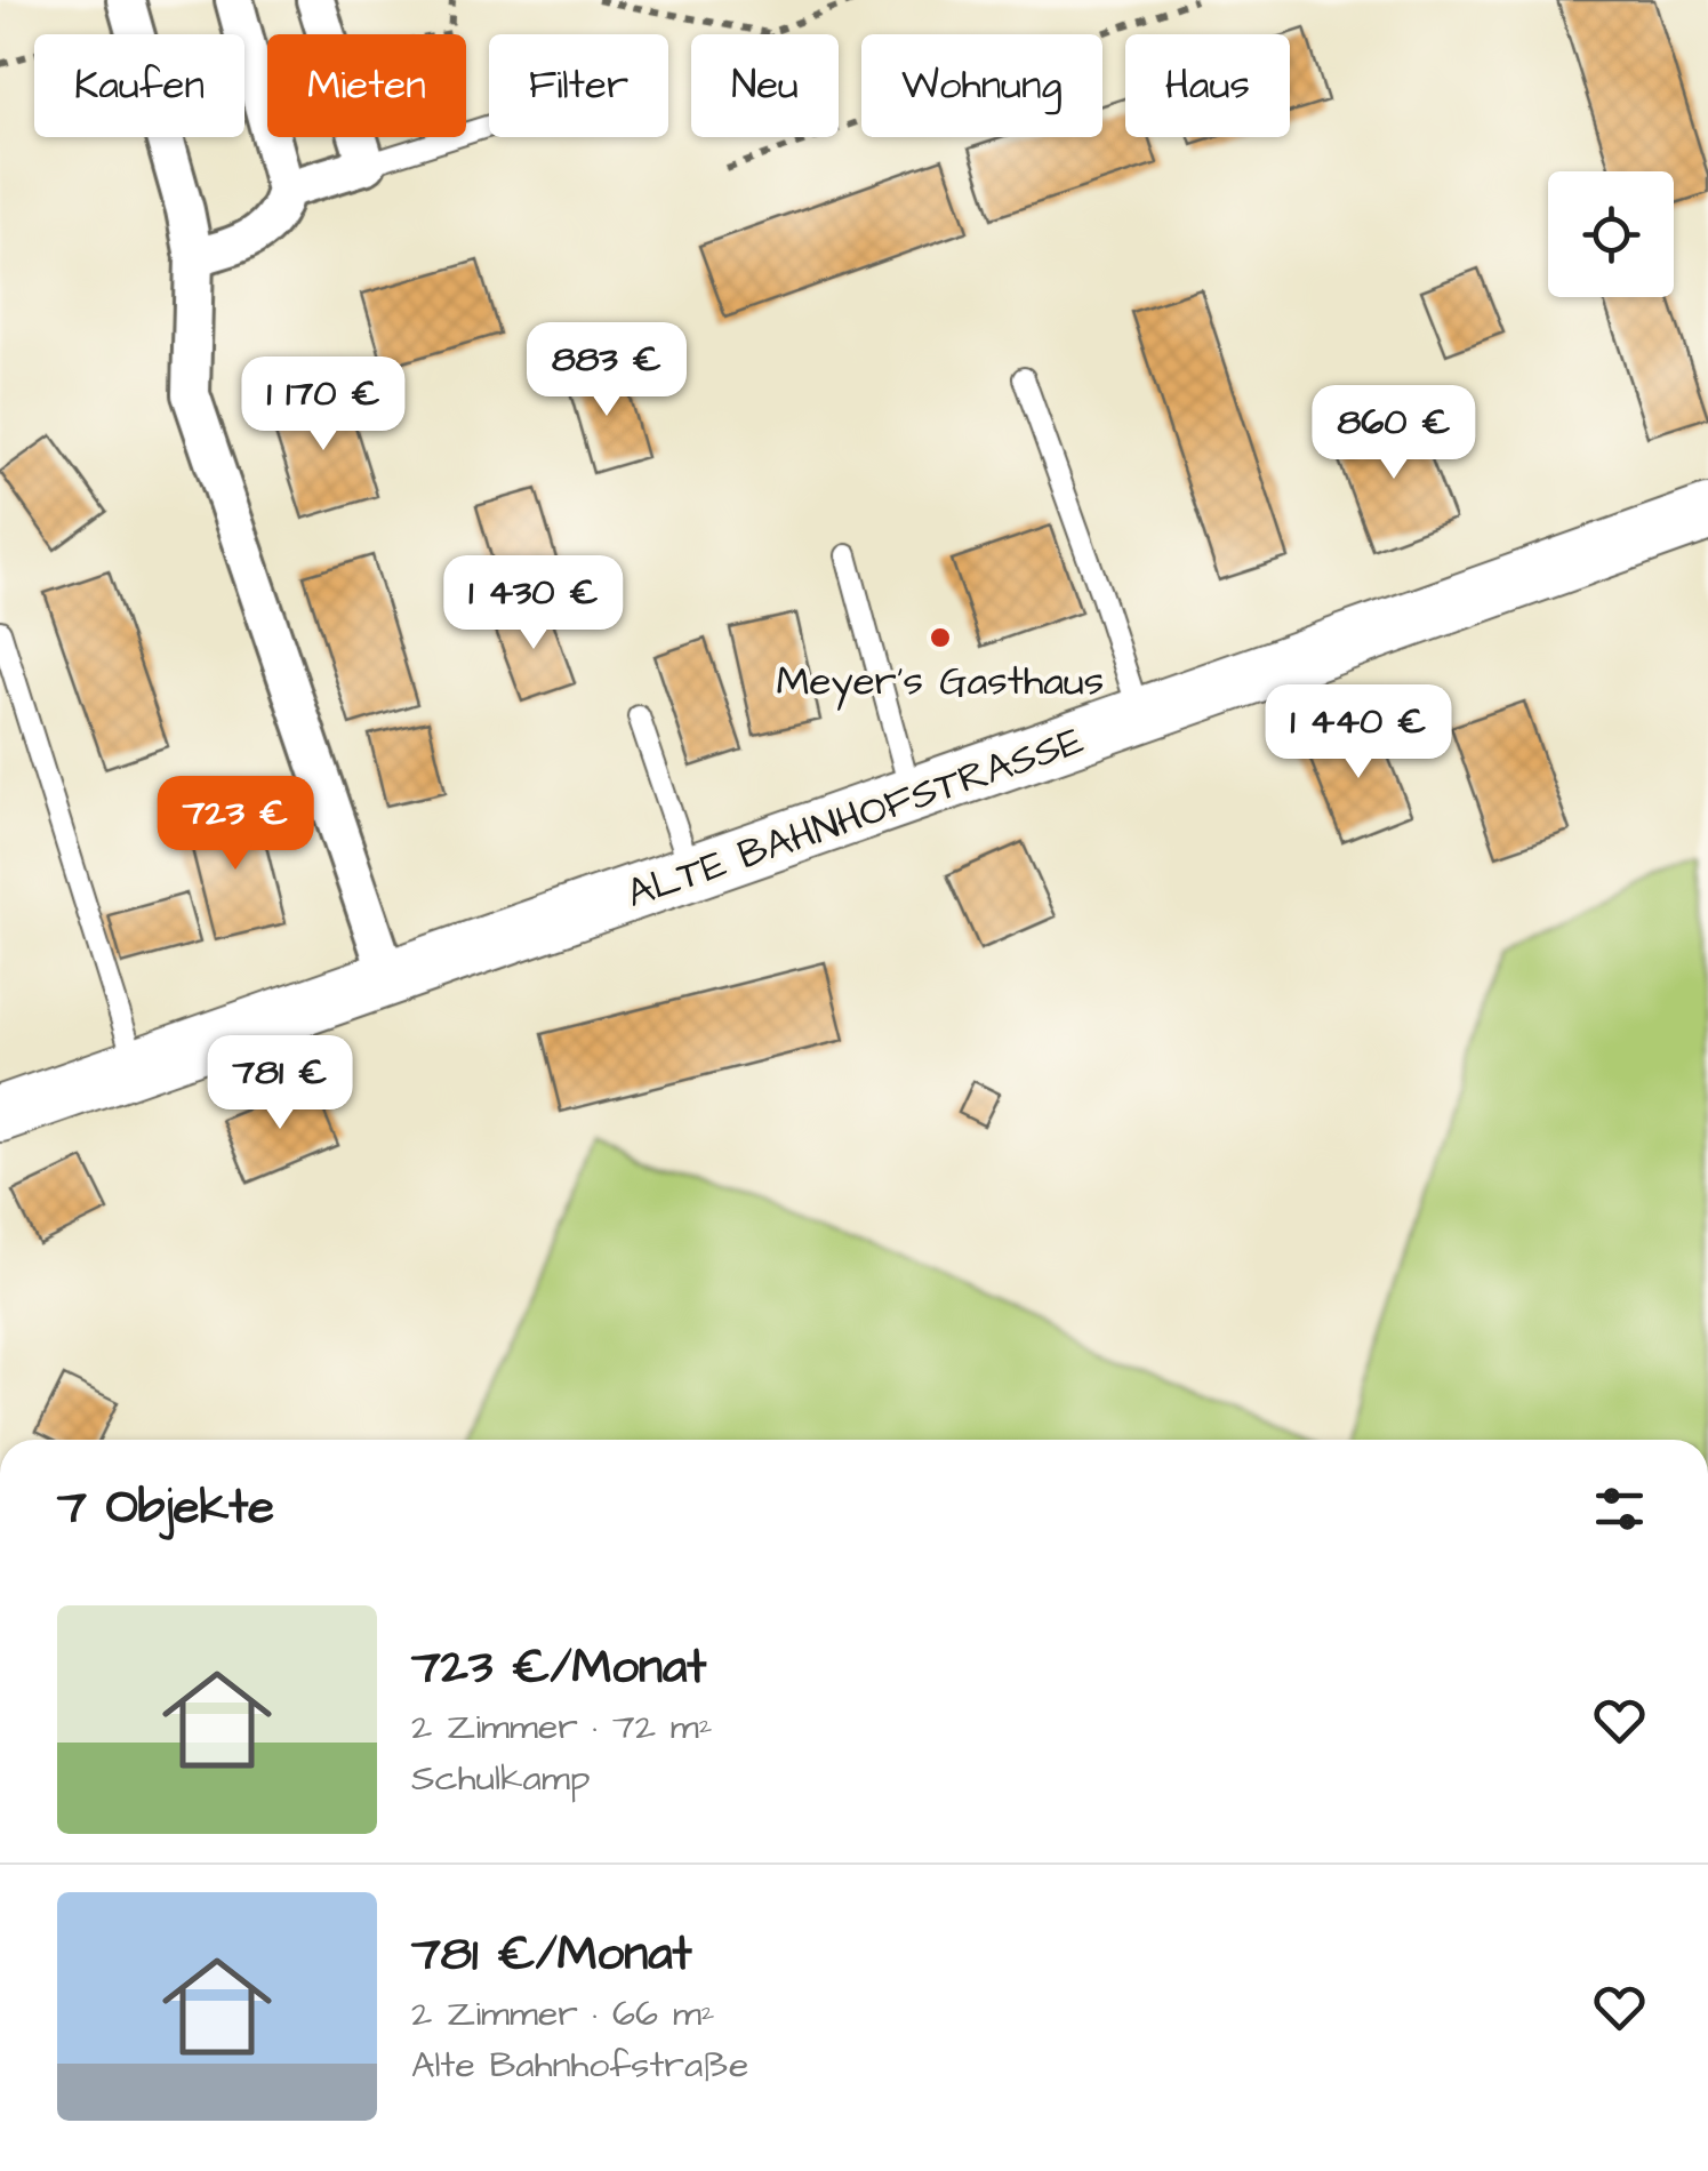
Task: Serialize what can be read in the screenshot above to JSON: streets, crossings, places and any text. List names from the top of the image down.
{
  "streets": {
    "street": ["ALTE BAHNHOFSTRASSE"]
  },
  "places": ["Meyer's Gasthaus"],
  "page": {
    "chip": [
      "Kaufen",
      "Mieten",
      "Filter",
      "Neu",
      "Wohnung",
      "Haus"
    ],
    "price": [
      "883 €",
      "1 170 €",
      "860 €",
      "1 430 €",
      "1 440 €",
      "723 €",
      "781 €"
    ],
    "heading": "7 Objekte",
    "list": [
      {
        "name": "723 €/Monat",
        "note": "2 Zimmer · 72 m² · Schulkamp"
      },
      {
        "name": "781 €/Monat",
        "note": "2 Zimmer · 66 m² · Alte Bahnhofstraße"
      }
    ]
  }
}
